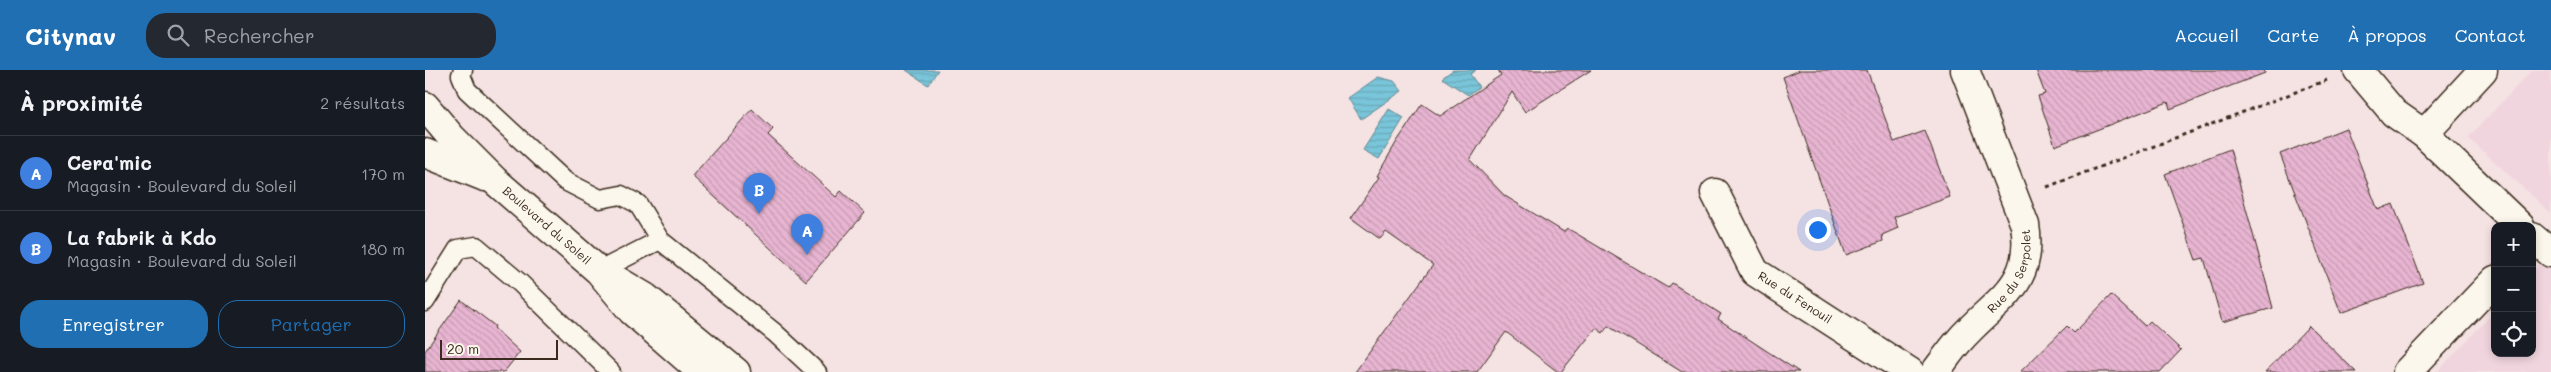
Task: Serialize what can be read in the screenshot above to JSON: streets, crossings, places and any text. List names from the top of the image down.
{
  "streets": {
    "street": ["Boulevard du Soleil", "Rue du Serpolet", "Rue du Fenouil"]
  },
  "scale_bar": "20 m",
  "page": {
    "header": "Citynav",
    "search": "Rechercher",
    "nav": [
      "Accueil",
      "Carte",
      "À propos",
      "Contact"
    ],
    "heading": ["À proximité", "2 résultats"],
    "list": [
      {
        "mark": "A",
        "name": "Cera'mic",
        "note": "Magasin · Boulevard du Soleil",
        "value": "170 m"
      },
      {
        "mark": "B",
        "name": "La fabrik à Kdo",
        "note": "Magasin · Boulevard du Soleil",
        "value": "180 m"
      }
    ],
    "pins": ["B", "A"],
    "map_buttons": ["+", "−"],
    "buttons": ["Enregistrer", "Partager"],
    "scale": "20 m"
  }
}
